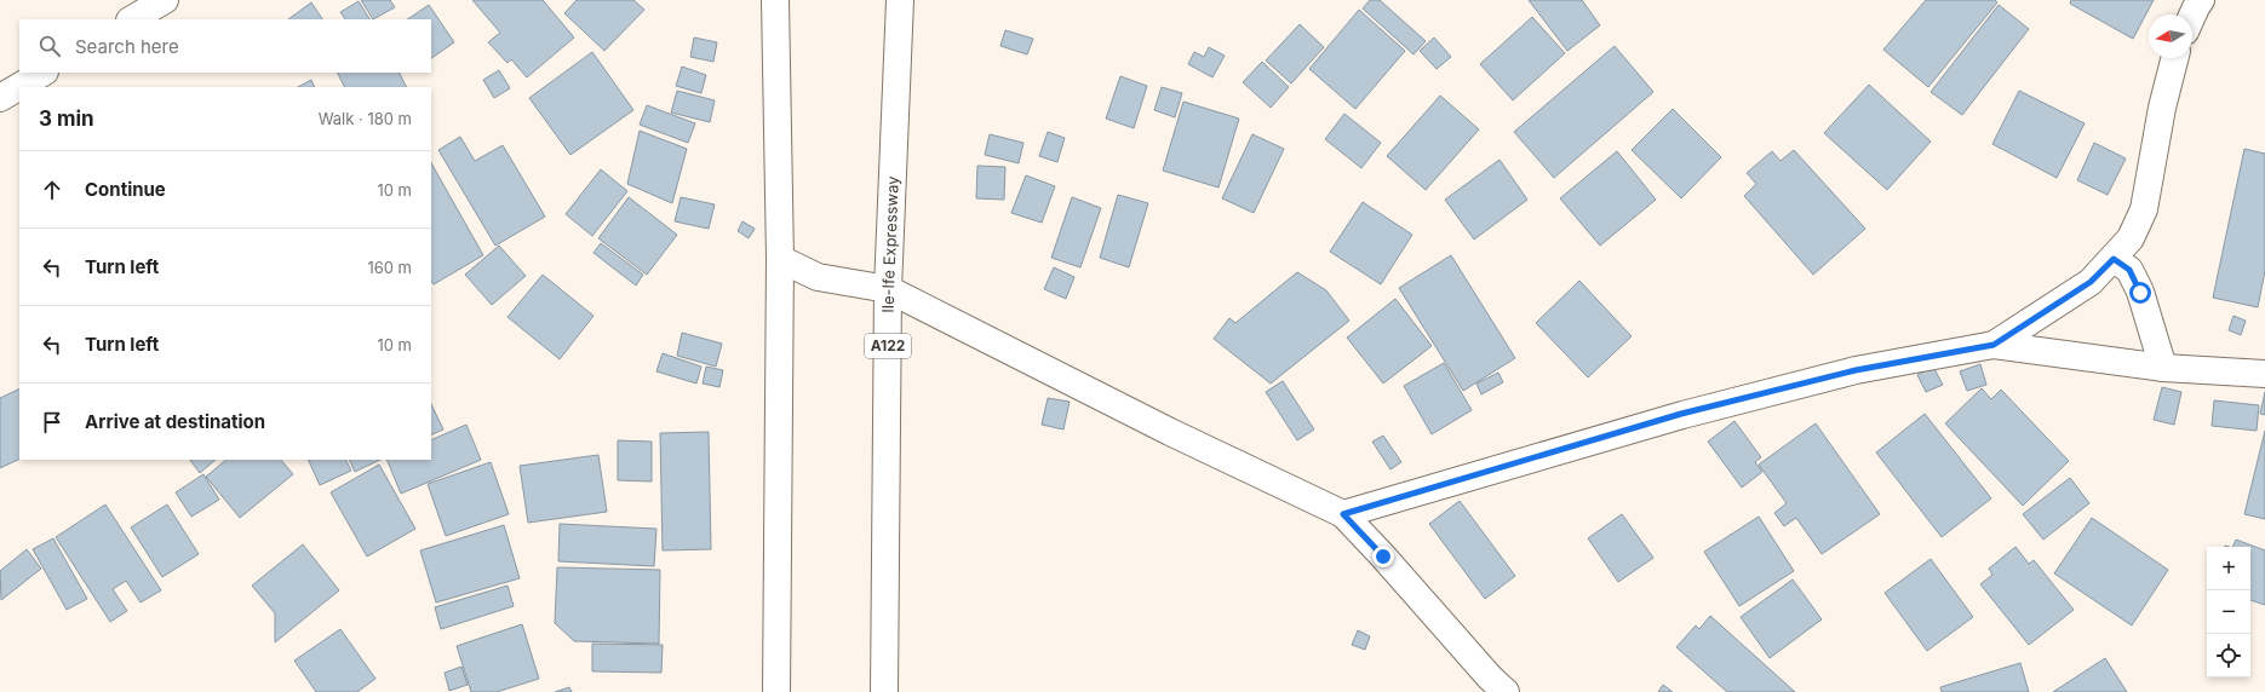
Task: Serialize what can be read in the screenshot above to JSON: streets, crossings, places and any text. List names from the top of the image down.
{
  "streets": {
    "main road": ["Ile-Ife Expressway", "A122"]
  },
  "north": "left",
  "page": {
    "search": "Search here",
    "heading": ["3 min", "Walk · 180 m"],
    "list": [
      ["Continue", "10 m"],
      ["Turn left", "160 m"],
      ["Turn left", "10 m"],
      "Arrive at destination"
    ],
    "map_buttons": ["+", "−"]
  }
}
